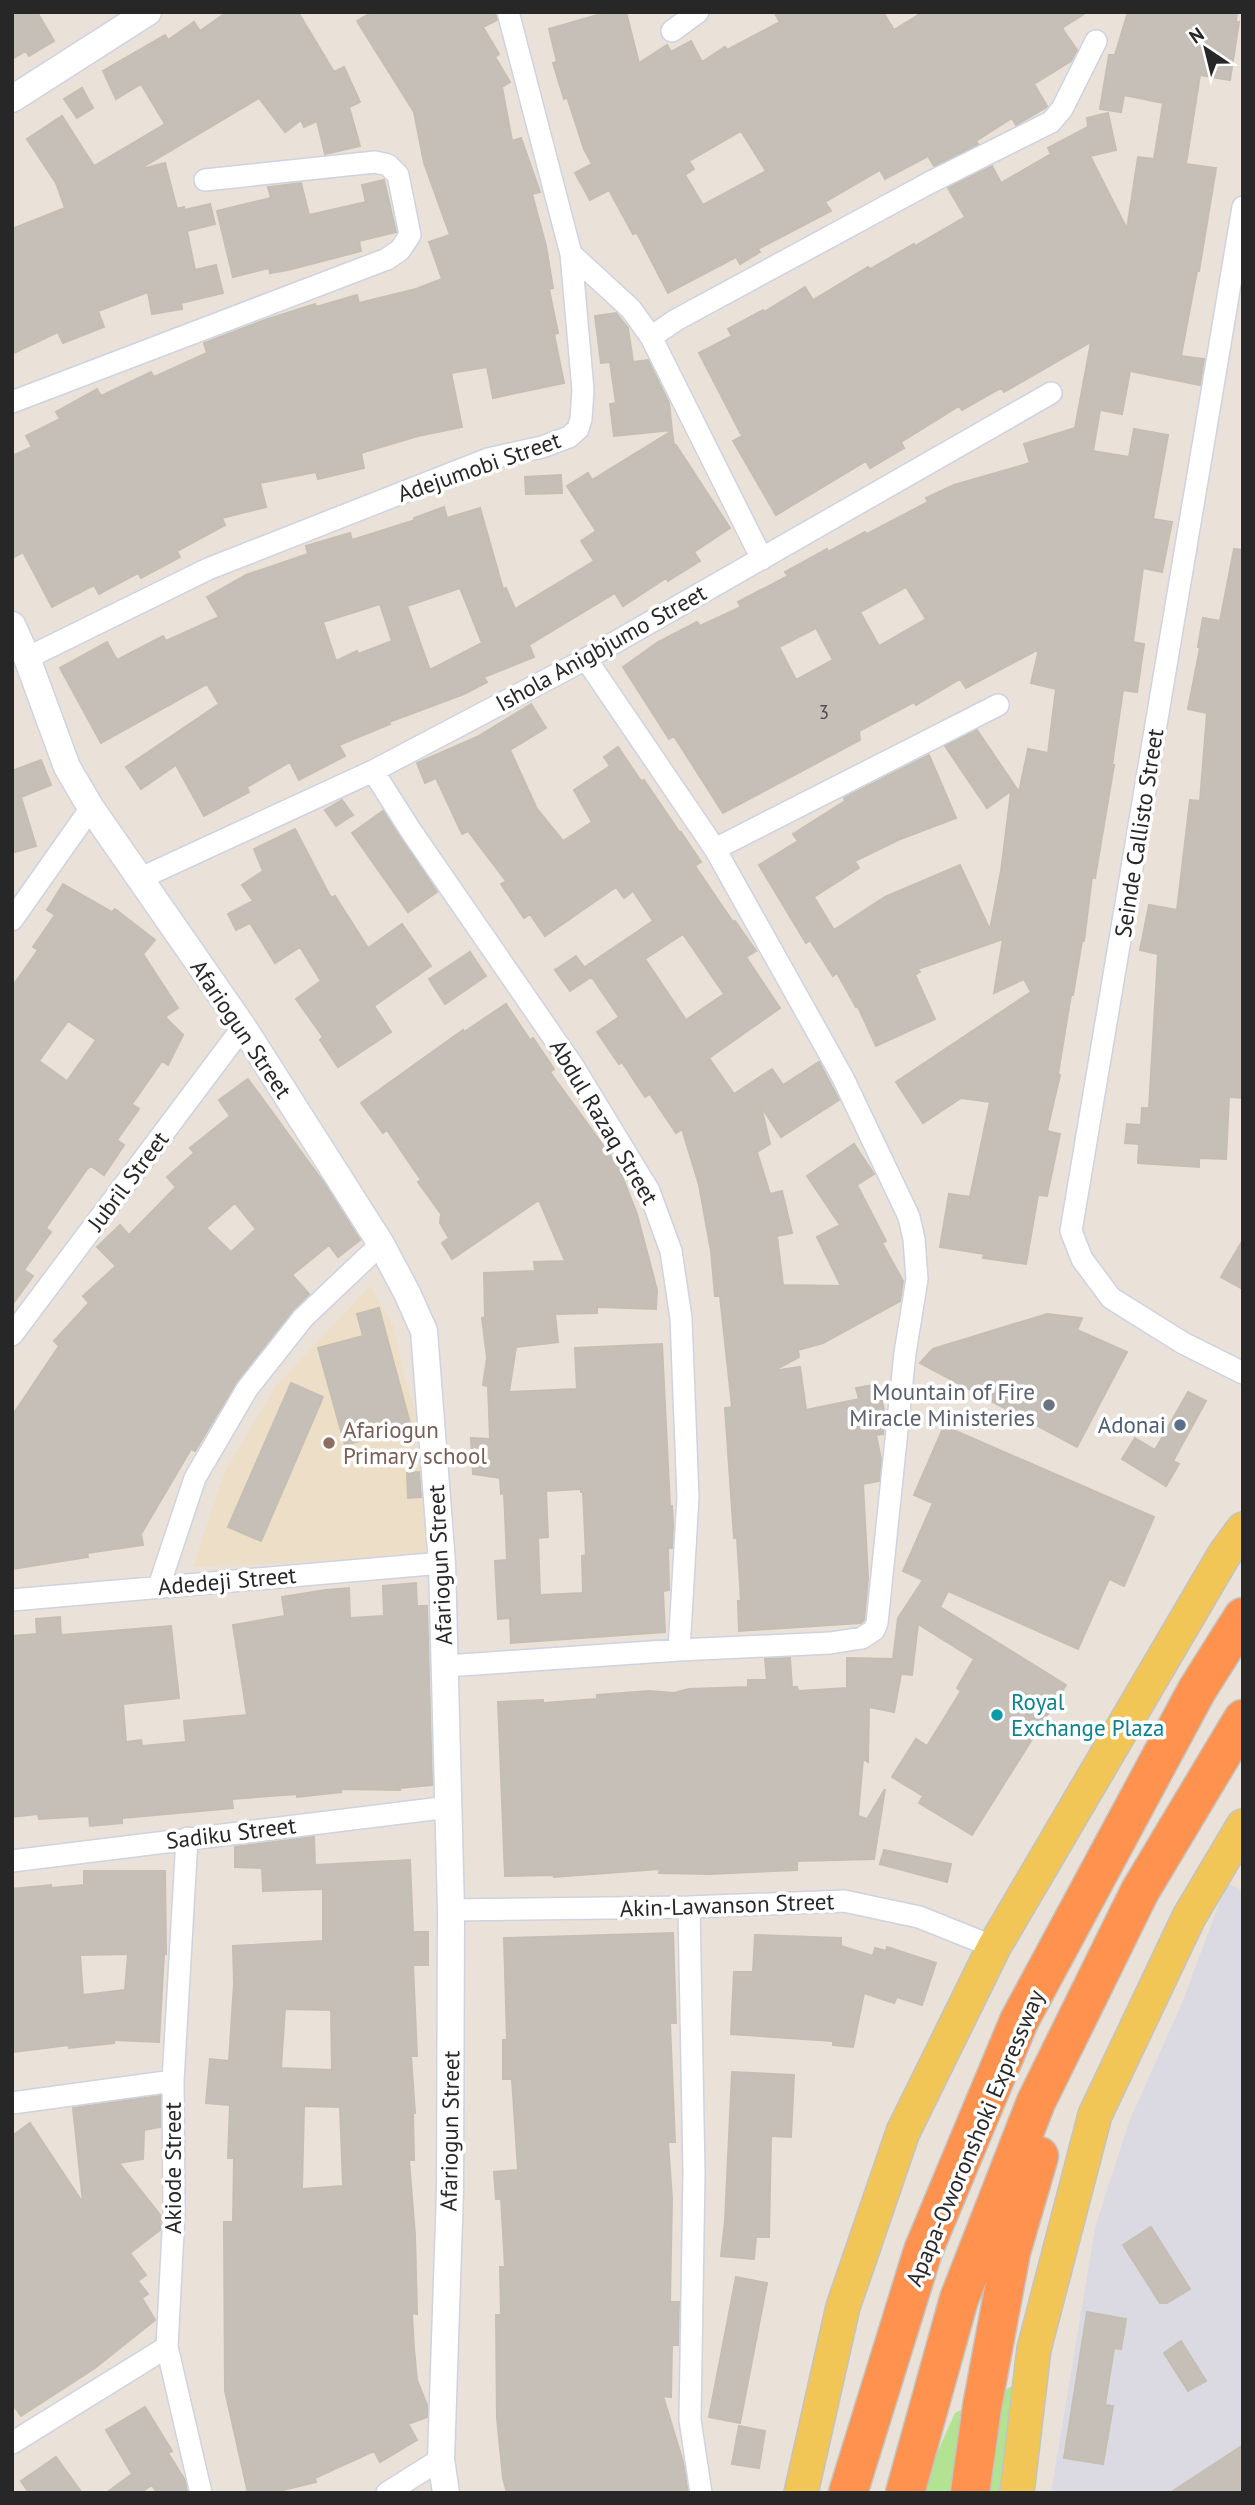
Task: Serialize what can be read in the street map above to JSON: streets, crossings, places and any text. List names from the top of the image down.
{
  "streets": {
    "highway": ["Apapa-Oworonshoki Expressway"],
    "street": [
      "Adejumobi Street",
      "Ishola Anigbjumo Street",
      "Seinde Callisto Street",
      "Afariogun Street",
      "Abdul Razaq Street",
      "Jubril Street",
      "Adedeji Street",
      "Sadiku Street",
      "Akin-Lawanson Street",
      "Akiode Street"
    ]
  },
  "crossings": [
    ["Adejumobi Street", "Afariogun Street"],
    ["Ishola Anigbjumo Street", "Afariogun Street"],
    ["Ishola Anigbjumo Street", "Abdul Razaq Street"],
    ["Afariogun Street", "Jubril Street"],
    ["Afariogun Street", "Adedeji Street"],
    ["Afariogun Street", "Sadiku Street"],
    ["Afariogun Street", "Akin-Lawanson Street"],
    ["Sadiku Street", "Akiode Street"]
  ],
  "places": [
    "Mountain of Fire Miracle Ministeries",
    "Adonai",
    "Afariogun Primary school",
    "Royal Exchange Plaza"
  ],
  "house_numbers": ["3"],
  "north": "top left"
}
